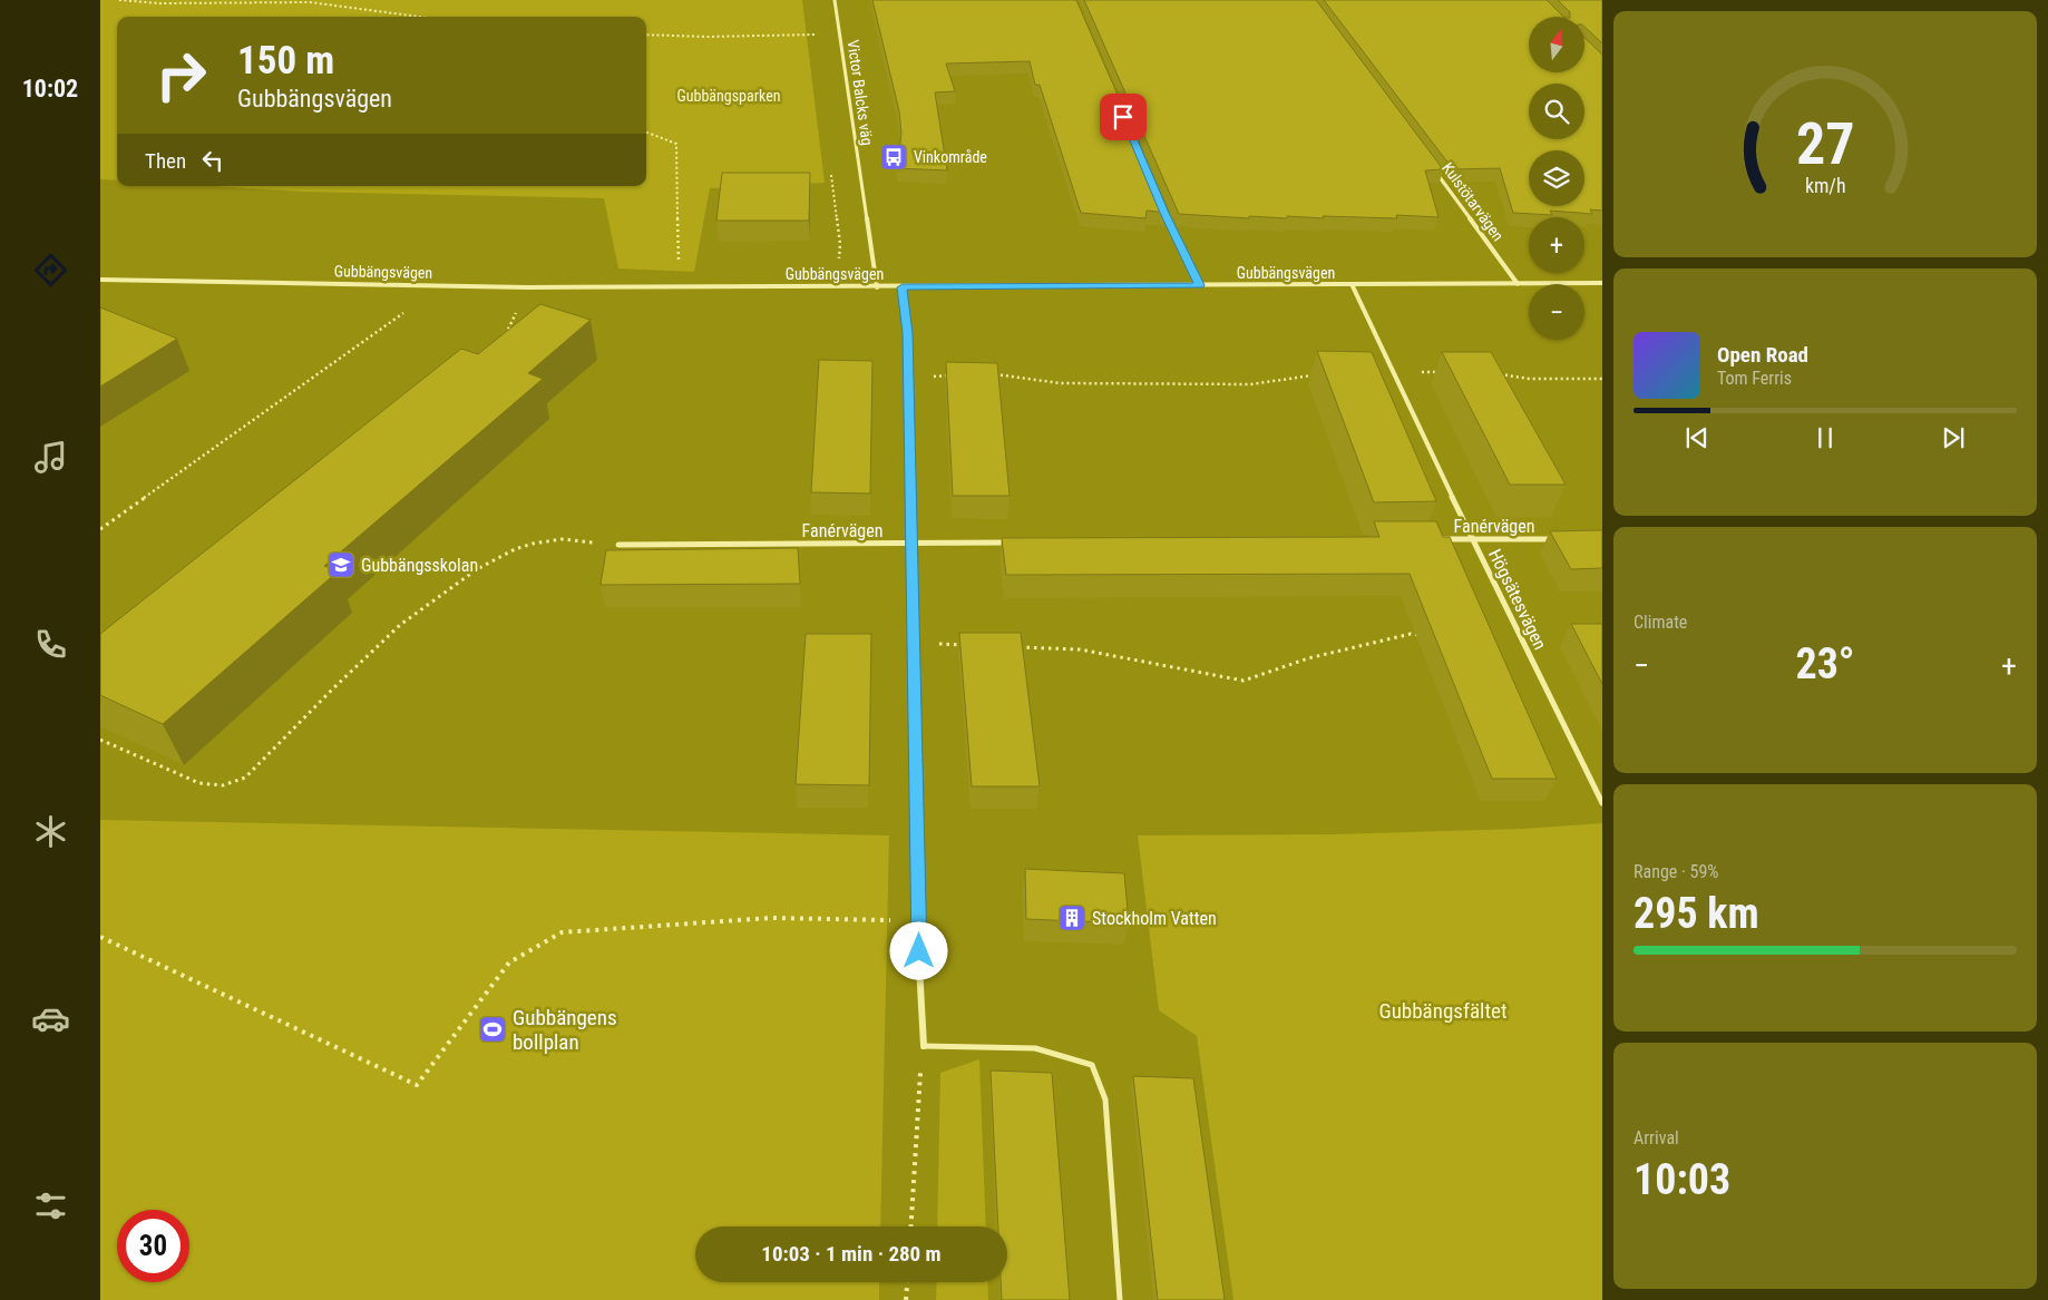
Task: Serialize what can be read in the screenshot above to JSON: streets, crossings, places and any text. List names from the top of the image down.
{
  "streets": {
    "street": [
      "Victor Balcks väg",
      "Kulstötarvägen",
      "Gubbängsvägen",
      "Fanérvägen",
      "Högsätesvägen"
    ]
  },
  "crossings": [
    ["Victor Balcks väg", "Gubbängsvägen"],
    ["Kulstötarvägen", "Gubbängsvägen"],
    ["Gubbängsvägen", "Högsätesvägen"],
    ["Fanérvägen", "Högsätesvägen"]
  ],
  "parks": ["Gubbängsparken", "Gubbängsfältet"],
  "places": {
    "bus stop": ["Vinkområde"],
    "school or university": ["Gubbängsskolan"],
    "building": ["Stockholm Vatten"],
    "sports": ["Gubbängens bollplan"]
  },
  "north": "top",
  "page": {
    "tabs": "10:02",
    "map_buttons": ["+", "−"],
    "turn": ["150 m", "Gubbängsvägen"],
    "then": "Then",
    "song": ["Open Road", "Tom Ferris"],
    "tile": [
      "Climate",
      ["Range · 59%", "295 km"],
      ["Arrival", "10:03"]
    ],
    "heat": ["−", "23°", "+"],
    "limit": "30",
    "trip": "10:03 · 1 min · 280 m",
    "gauge": ["27", "km/h"]
  }
}
